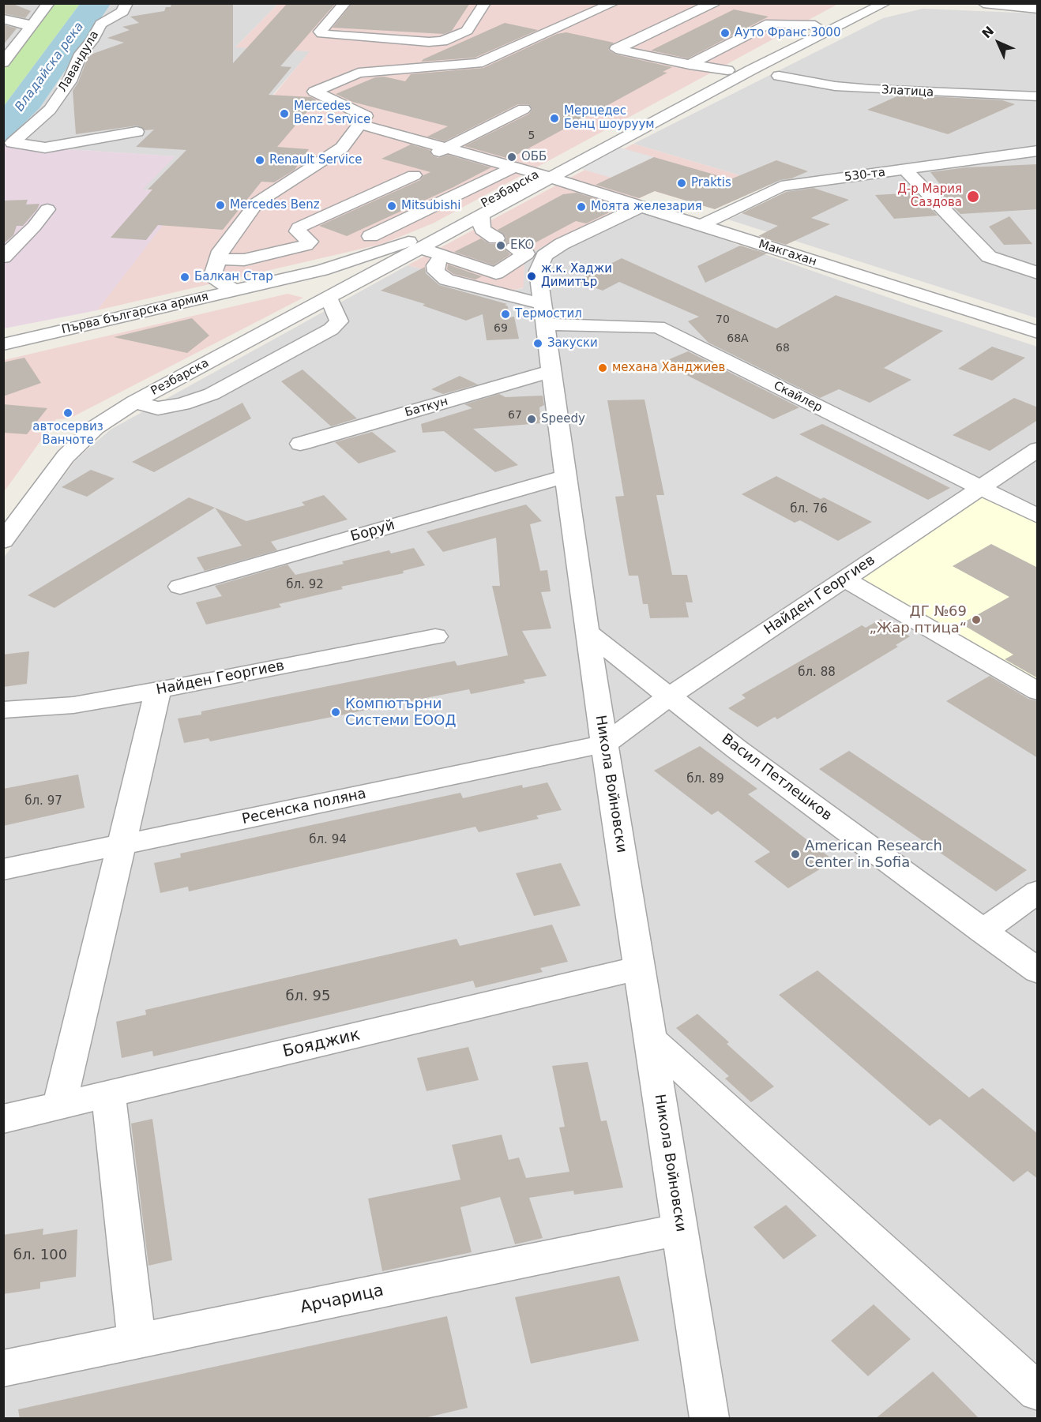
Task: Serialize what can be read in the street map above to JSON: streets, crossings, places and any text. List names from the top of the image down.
{
  "streets": {
    "street": [
      "Лавандула",
      "Златица",
      "530-та",
      "Резбарска",
      "Макгахан",
      "Първа българска армия",
      "Скайлер",
      "Баткун",
      "Боруй",
      "Найден Георгиев",
      "Васил Петлешков",
      "Никола Войновски",
      "Ресенска поляна",
      "Бояджик",
      "Арчарица"
    ]
  },
  "crossings": [
    ["530-та", "Макгахан"],
    ["Резбарска", "Макгахан"],
    ["Резбарска", "Първа българска армия"],
    ["Макгахан", "Никола Войновски"],
    ["Скайлер", "Найден Георгиев"],
    ["Скайлер", "Никола Войновски"],
    ["Баткун", "Никола Войновски"],
    ["Боруй", "Никола Войновски"],
    ["Найден Георгиев", "Васил Петлешков"],
    ["Найден Георгиев", "Никола Войновски"],
    ["Найден Георгиев", "Ресенска поляна"],
    ["Васил Петлешков", "Никола Войновски"],
    ["Никола Войновски", "Ресенска поляна"],
    ["Никола Войновски", "Бояджик"],
    ["Никола Войновски", "Арчарица"]
  ],
  "water": ["Владайска река"],
  "places": [
    "Ауто Франс 3000",
    "Mercedes Benz Service",
    "Мерцедес Бенц шоуруум",
    "ОББ",
    "Renault Service",
    "Praktis",
    "Д-р Мария Саздова",
    "Mercedes Benz",
    "Mitsubishi",
    "Моята железария",
    "EKO",
    "ж.к. Хаджи Димитър",
    "Балкан Стар",
    "Термостил",
    "Закуски",
    "механа Ханджиев",
    "автосервиз Ванчоте",
    "Speedy",
    "ДГ №69 „Жар птица“",
    "Компютърни Системи ЕООД",
    "American Research Center in Sofia"
  ],
  "house_numbers": [
    "5",
    "70",
    "69",
    "68А",
    "68",
    "67",
    "бл. 76",
    "бл. 92",
    "бл. 88",
    "бл. 89",
    "бл. 97",
    "бл. 94",
    "бл. 95",
    "бл. 100"
  ],
  "north": "top left"
}
